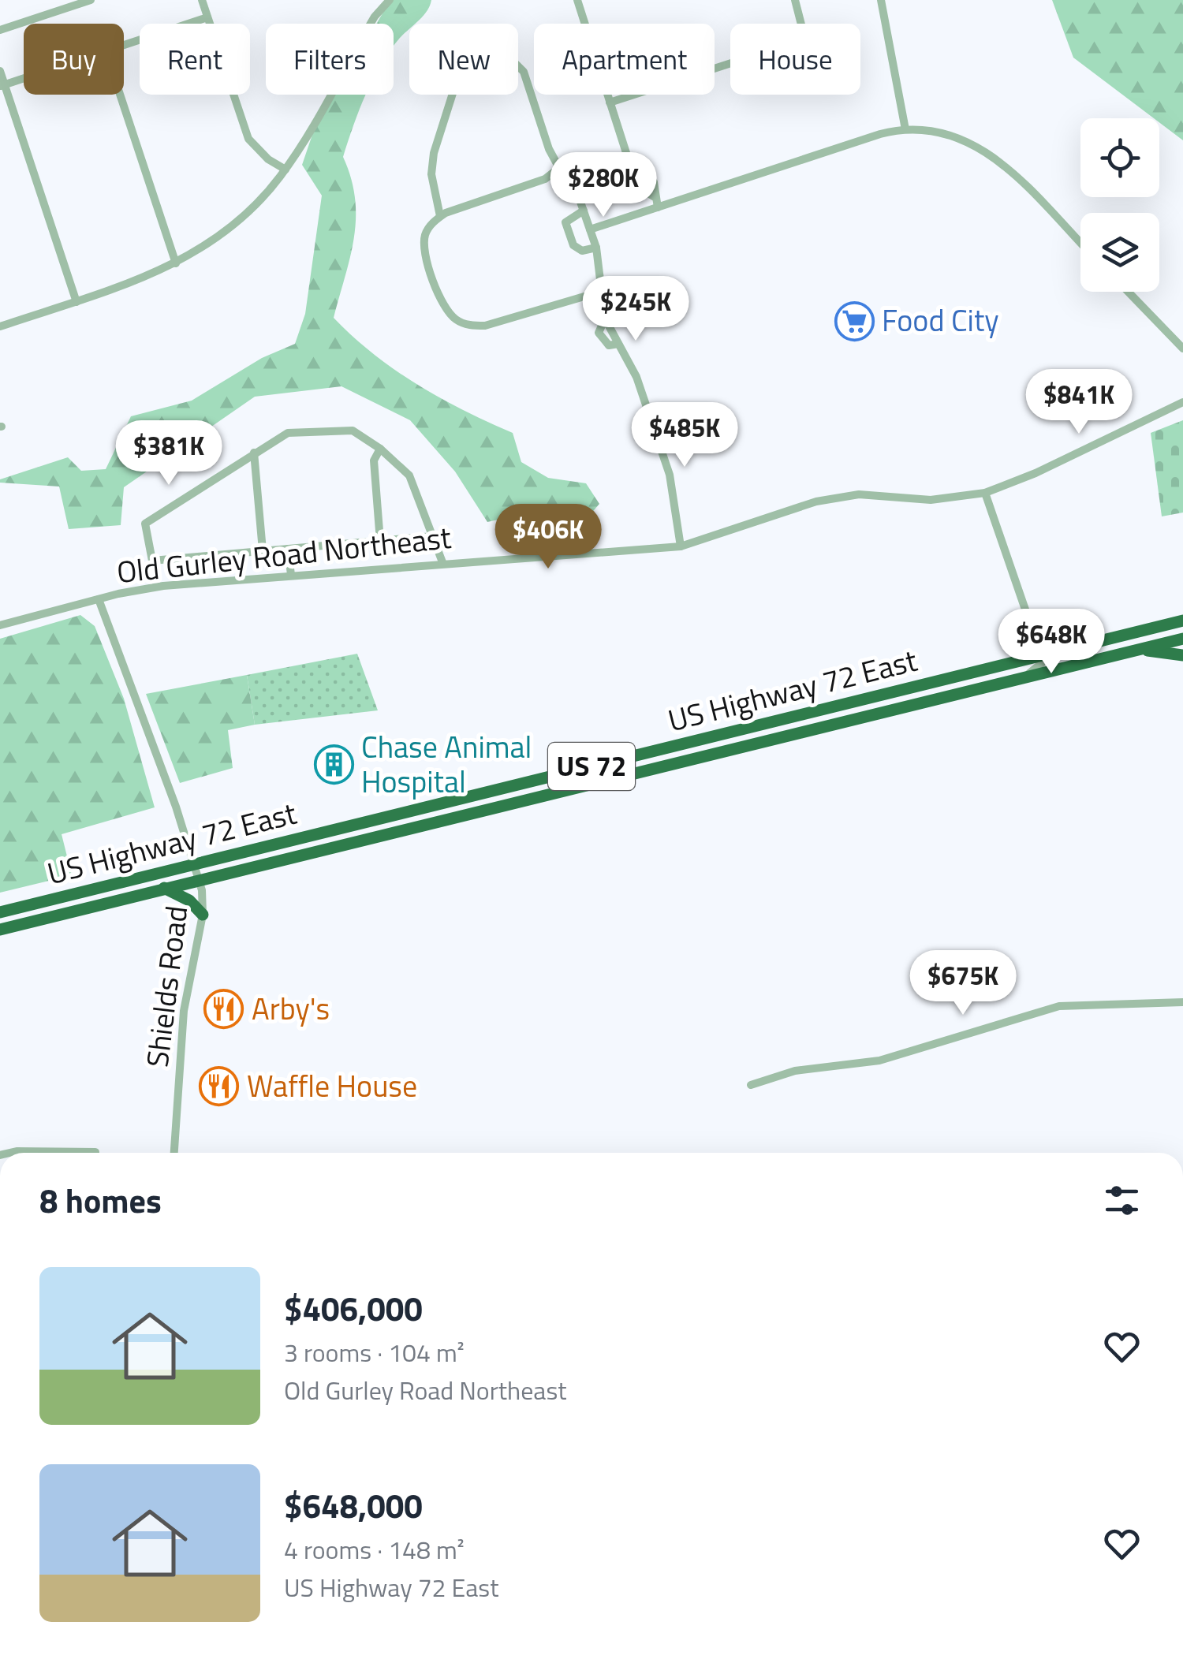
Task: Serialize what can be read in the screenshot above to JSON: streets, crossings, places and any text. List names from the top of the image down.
{
  "streets": {
    "highway": ["US Highway 72 East", "US 72"],
    "street": ["Old Gurley Road Northeast", "Shields Road"]
  },
  "crossings": [
    ["Old Gurley Road Northeast", "Shields Road"],
    ["US Highway 72 East", "Shields Road"]
  ],
  "places": {
    "supermarket": ["Food City"],
    "building": ["Chase Animal Hospital"],
    "restaurant": ["Arby's", "Waffle House"]
  },
  "page": {
    "chip": [
      "Buy",
      "Rent",
      "Filters",
      "New",
      "Apartment",
      "House"
    ],
    "price": [
      "$280K",
      "$245K",
      "$841K",
      "$485K",
      "$381K",
      "$406K",
      "$648K",
      "$675K"
    ],
    "heading": "8 homes",
    "list": [
      {
        "name": "$406,000",
        "note": "3 rooms · 104 m² · Old Gurley Road Northeast"
      },
      {
        "name": "$648,000",
        "note": "4 rooms · 148 m² · US Highway 72 East"
      }
    ]
  }
}
